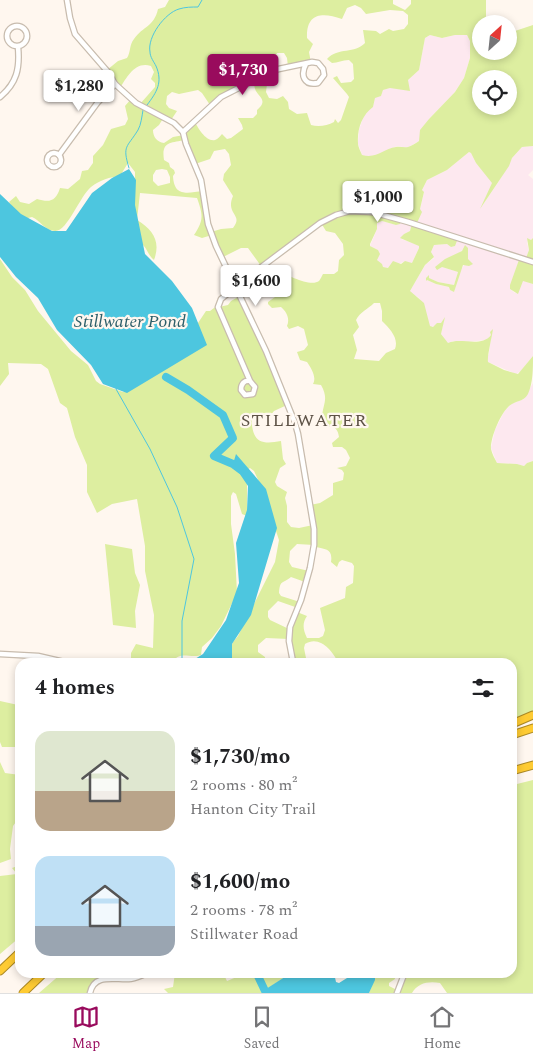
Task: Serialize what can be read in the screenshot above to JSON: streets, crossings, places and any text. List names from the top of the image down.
{
  "districts": ["STILLWATER"],
  "water": ["Stillwater Pond"],
  "north": "top right",
  "page": {
    "price": [
      "$1,730",
      "$1,280",
      "$1,000",
      "$1,600"
    ],
    "heading": "4 homes",
    "list": [
      {
        "name": "$1,730/mo",
        "note": "2 rooms · 80 m² · Hanton City Trail"
      },
      {
        "name": "$1,600/mo",
        "note": "2 rooms · 78 m² · Stillwater Road"
      }
    ],
    "tabs": ["Map", "Saved", "Home"]
  }
}
